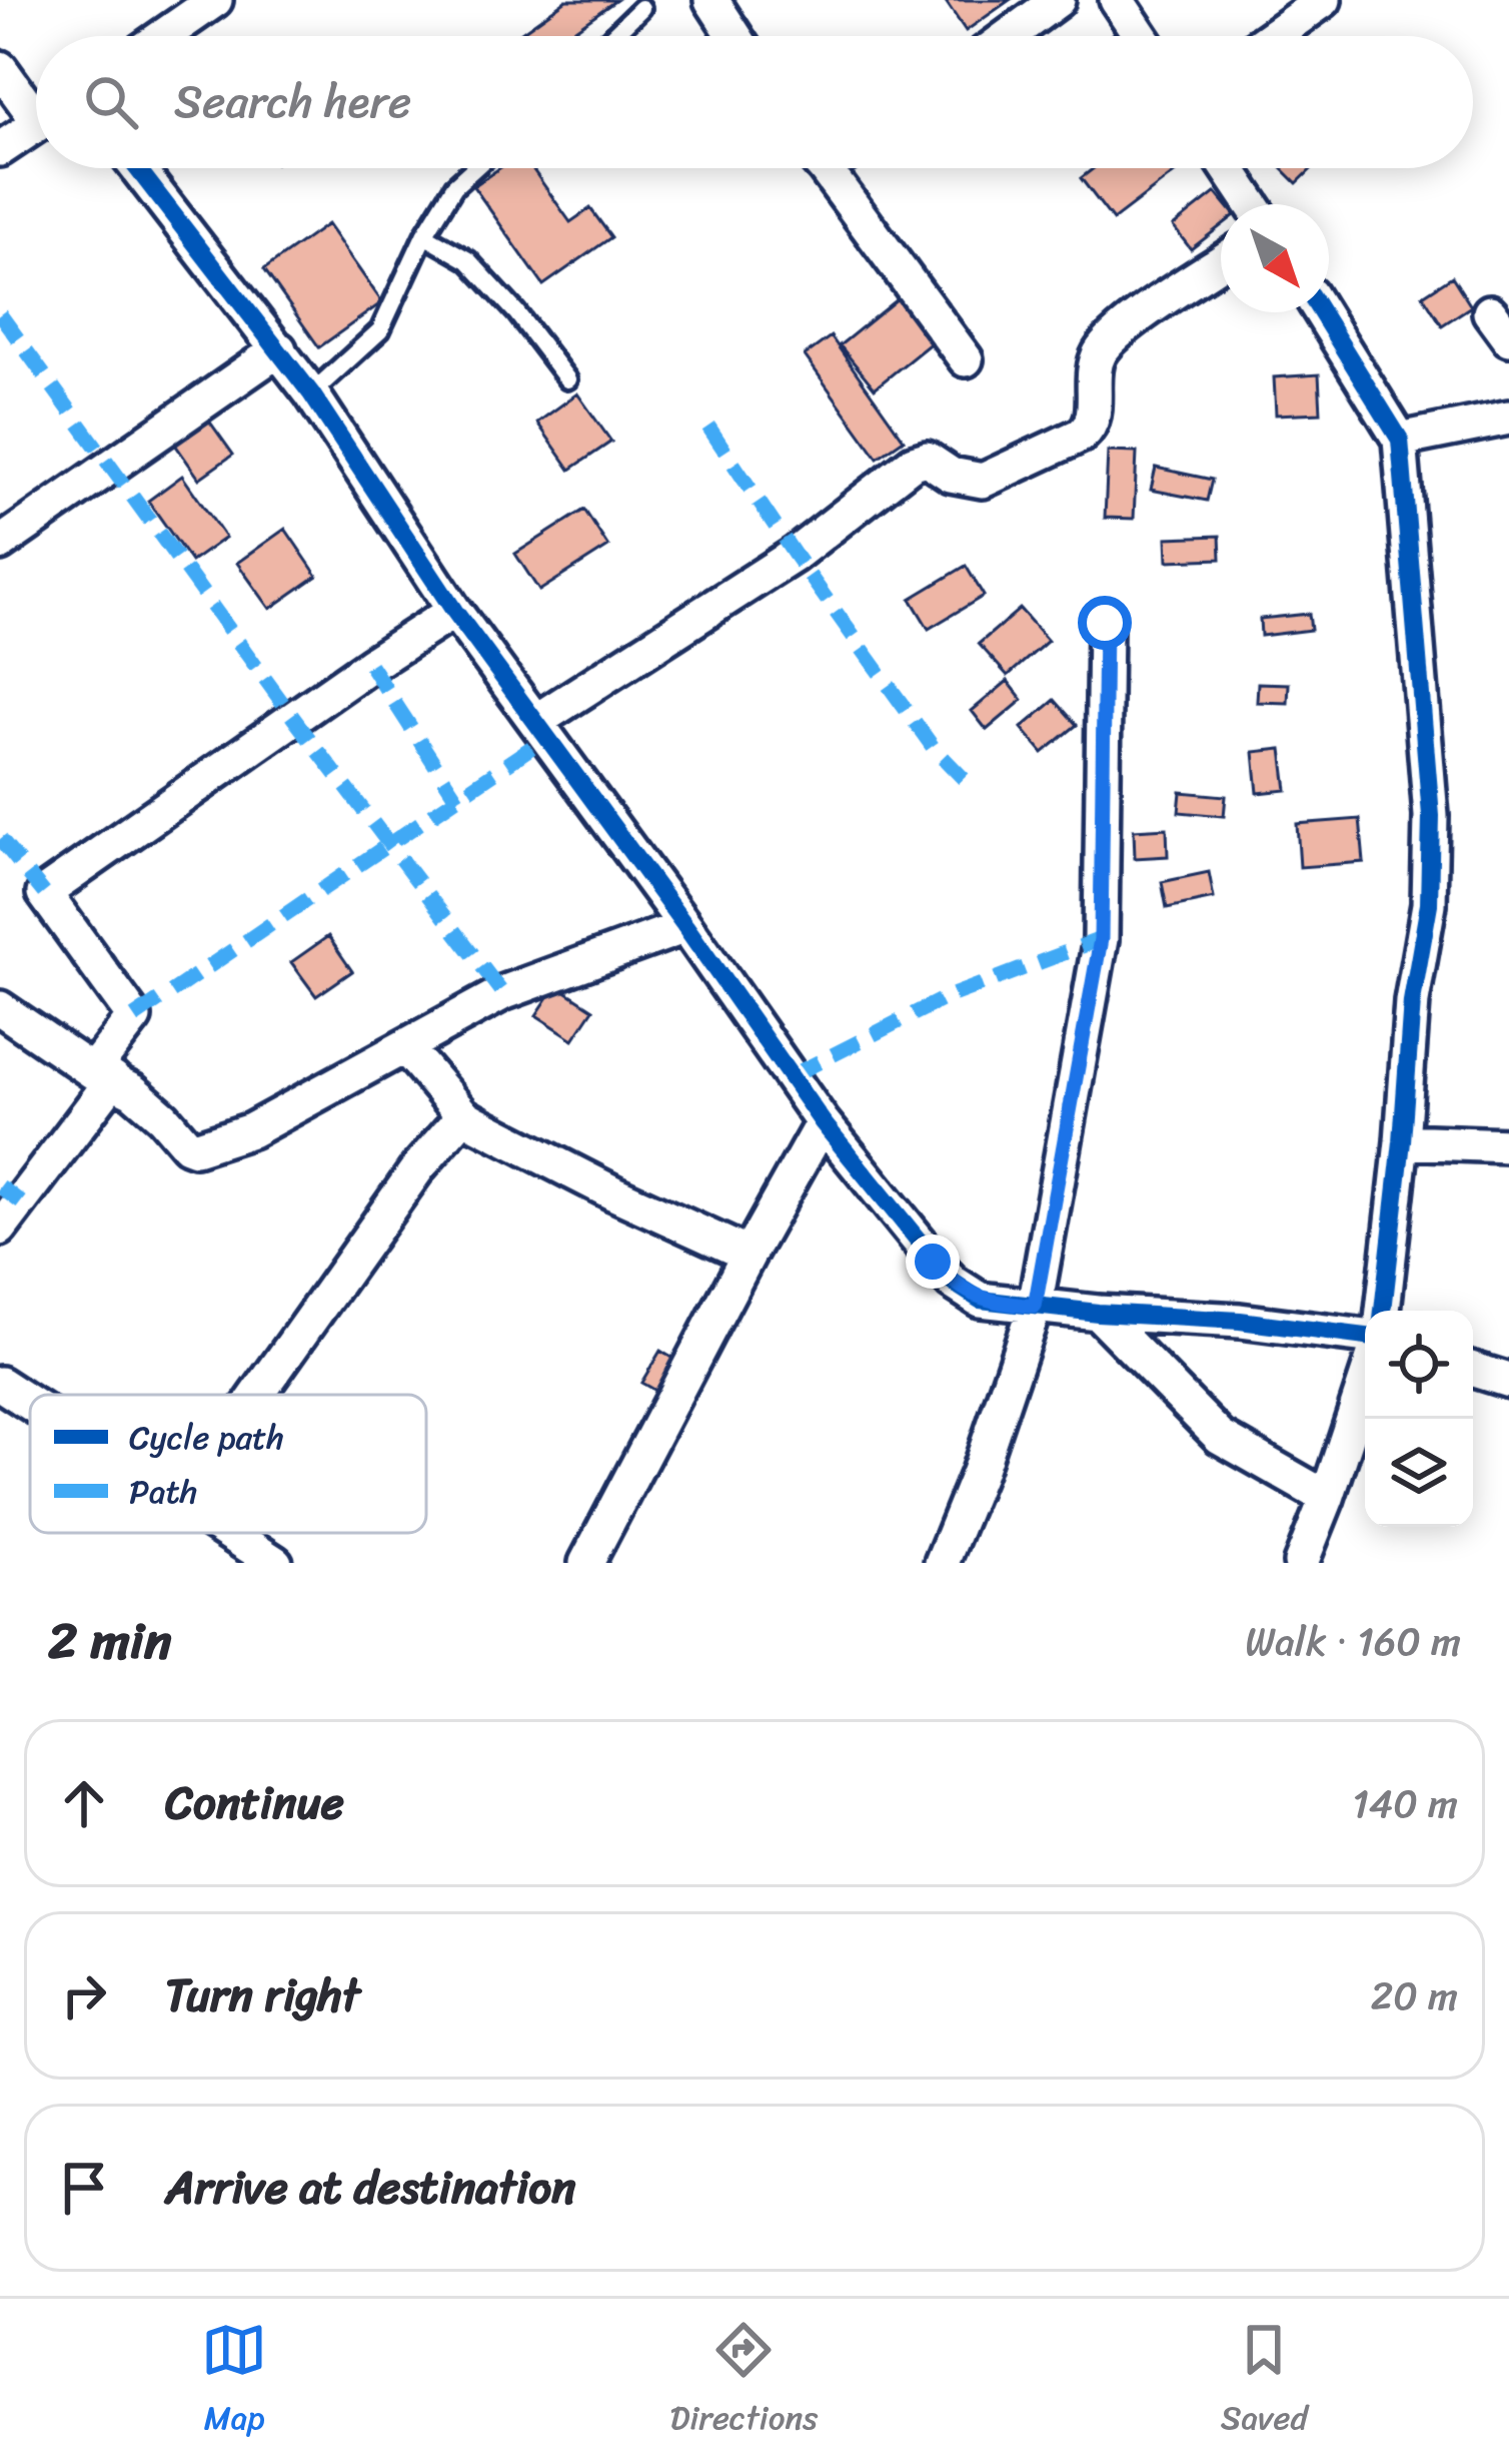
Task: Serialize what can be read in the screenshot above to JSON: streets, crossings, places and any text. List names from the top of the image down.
{
  "legend": ["Cycle path", "Path"],
  "north": "bottom right",
  "page": {
    "search": "Search here",
    "heading": ["2 min", "Walk · 160 m"],
    "list": [
      ["Continue", "140 m"],
      ["Turn right", "20 m"],
      "Arrive at destination"
    ],
    "nav": ["Map", "Directions", "Saved"]
  }
}
